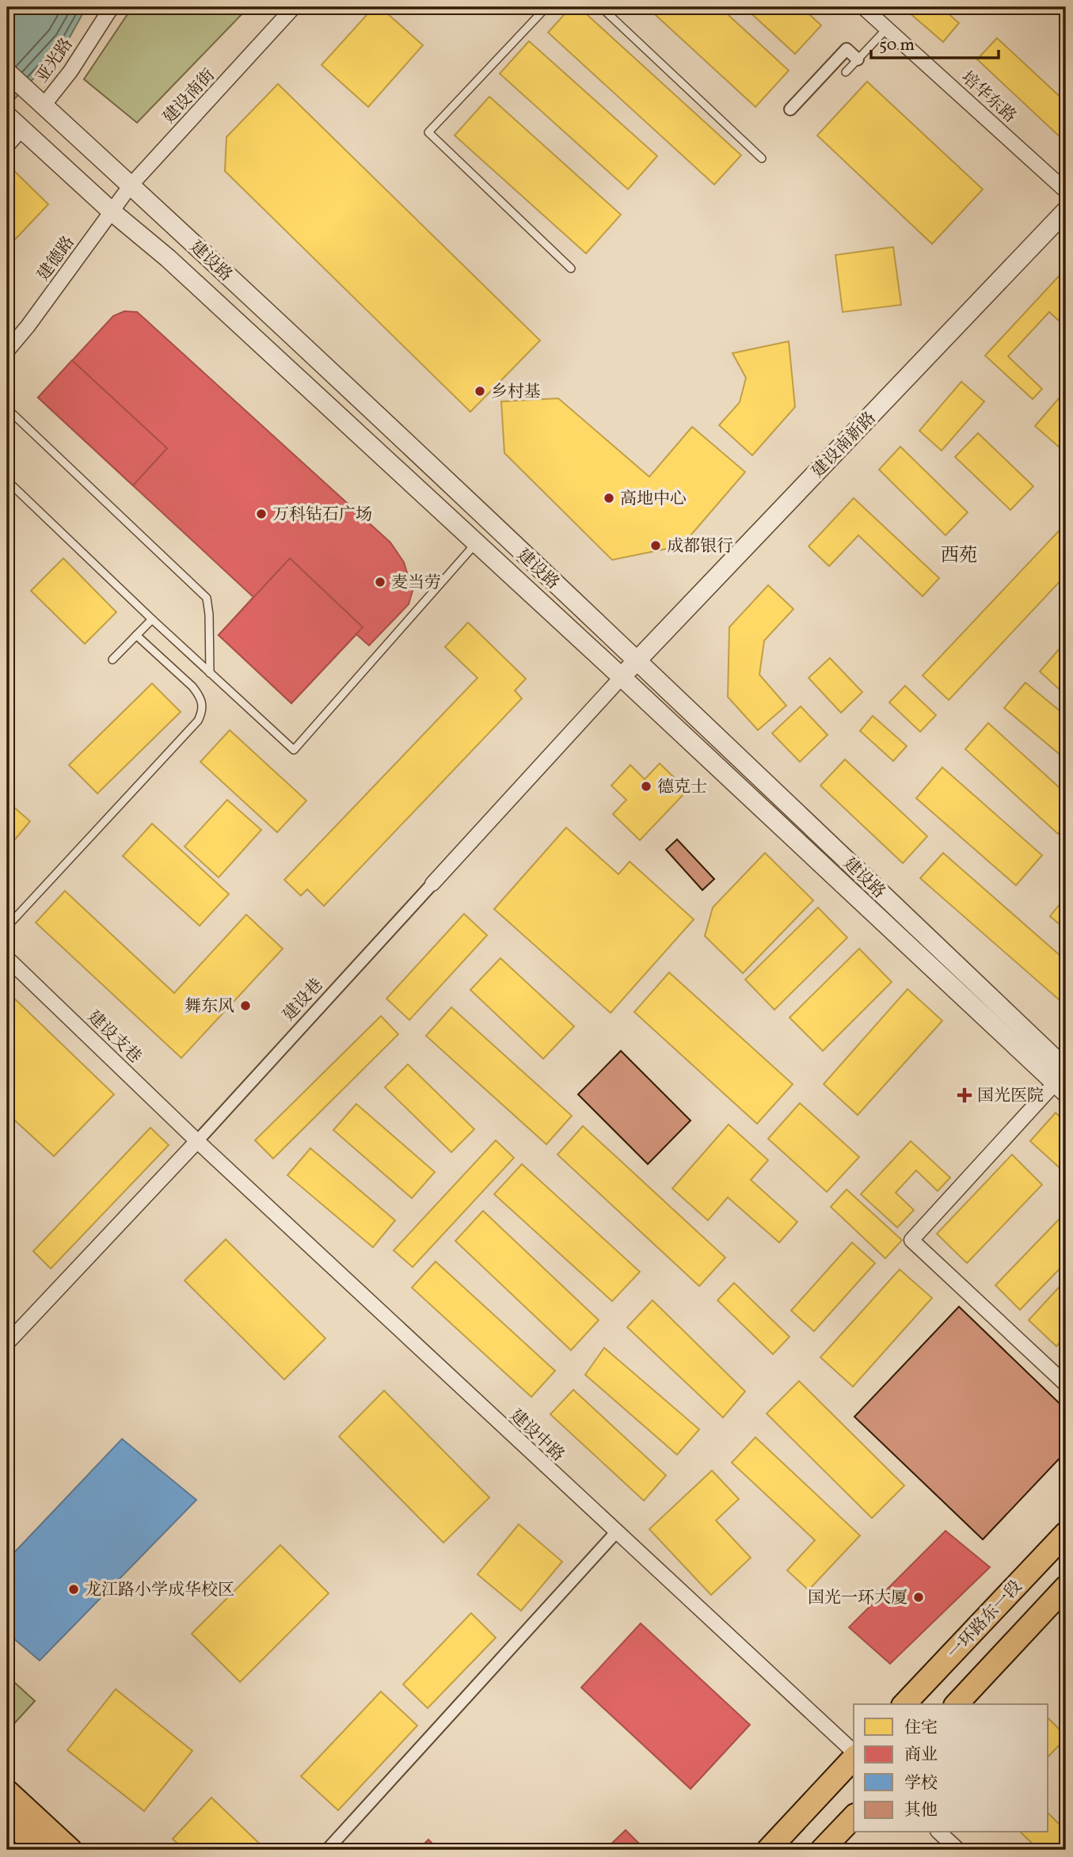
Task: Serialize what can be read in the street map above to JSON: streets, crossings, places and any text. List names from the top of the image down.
{
  "streets": {
    "main road": ["一环路东一段"],
    "street": [
      "亚光路",
      "建设南街",
      "培华东路",
      "建德路",
      "建设路",
      "建设南新路",
      "建设巷",
      "建设支巷",
      "建设中路"
    ]
  },
  "crossings": [
    ["亚光路", "建设路"],
    ["建设南街", "建德路"],
    ["建设南街", "建设路"],
    ["建德路", "建设路"],
    ["建设路", "建设南新路"],
    ["建设路", "建设巷"],
    ["建设南新路", "建设巷"],
    ["建设巷", "建设支巷"],
    ["建设巷", "建设中路"],
    ["建设支巷", "建设中路"]
  ],
  "districts": ["西苑"],
  "places": {
    "other": [
      "乡村基",
      "高地中心",
      "万科钻石广场",
      "成都银行",
      "麦当劳",
      "德克士",
      "舞东风",
      "龙江路小学成华校区",
      "国光一环大厦"
    ],
    "health": ["国光医院"]
  },
  "legend": [
    "住宅",
    "商业",
    "学校",
    "其他"
  ],
  "scale_bar": "50 m"
}
